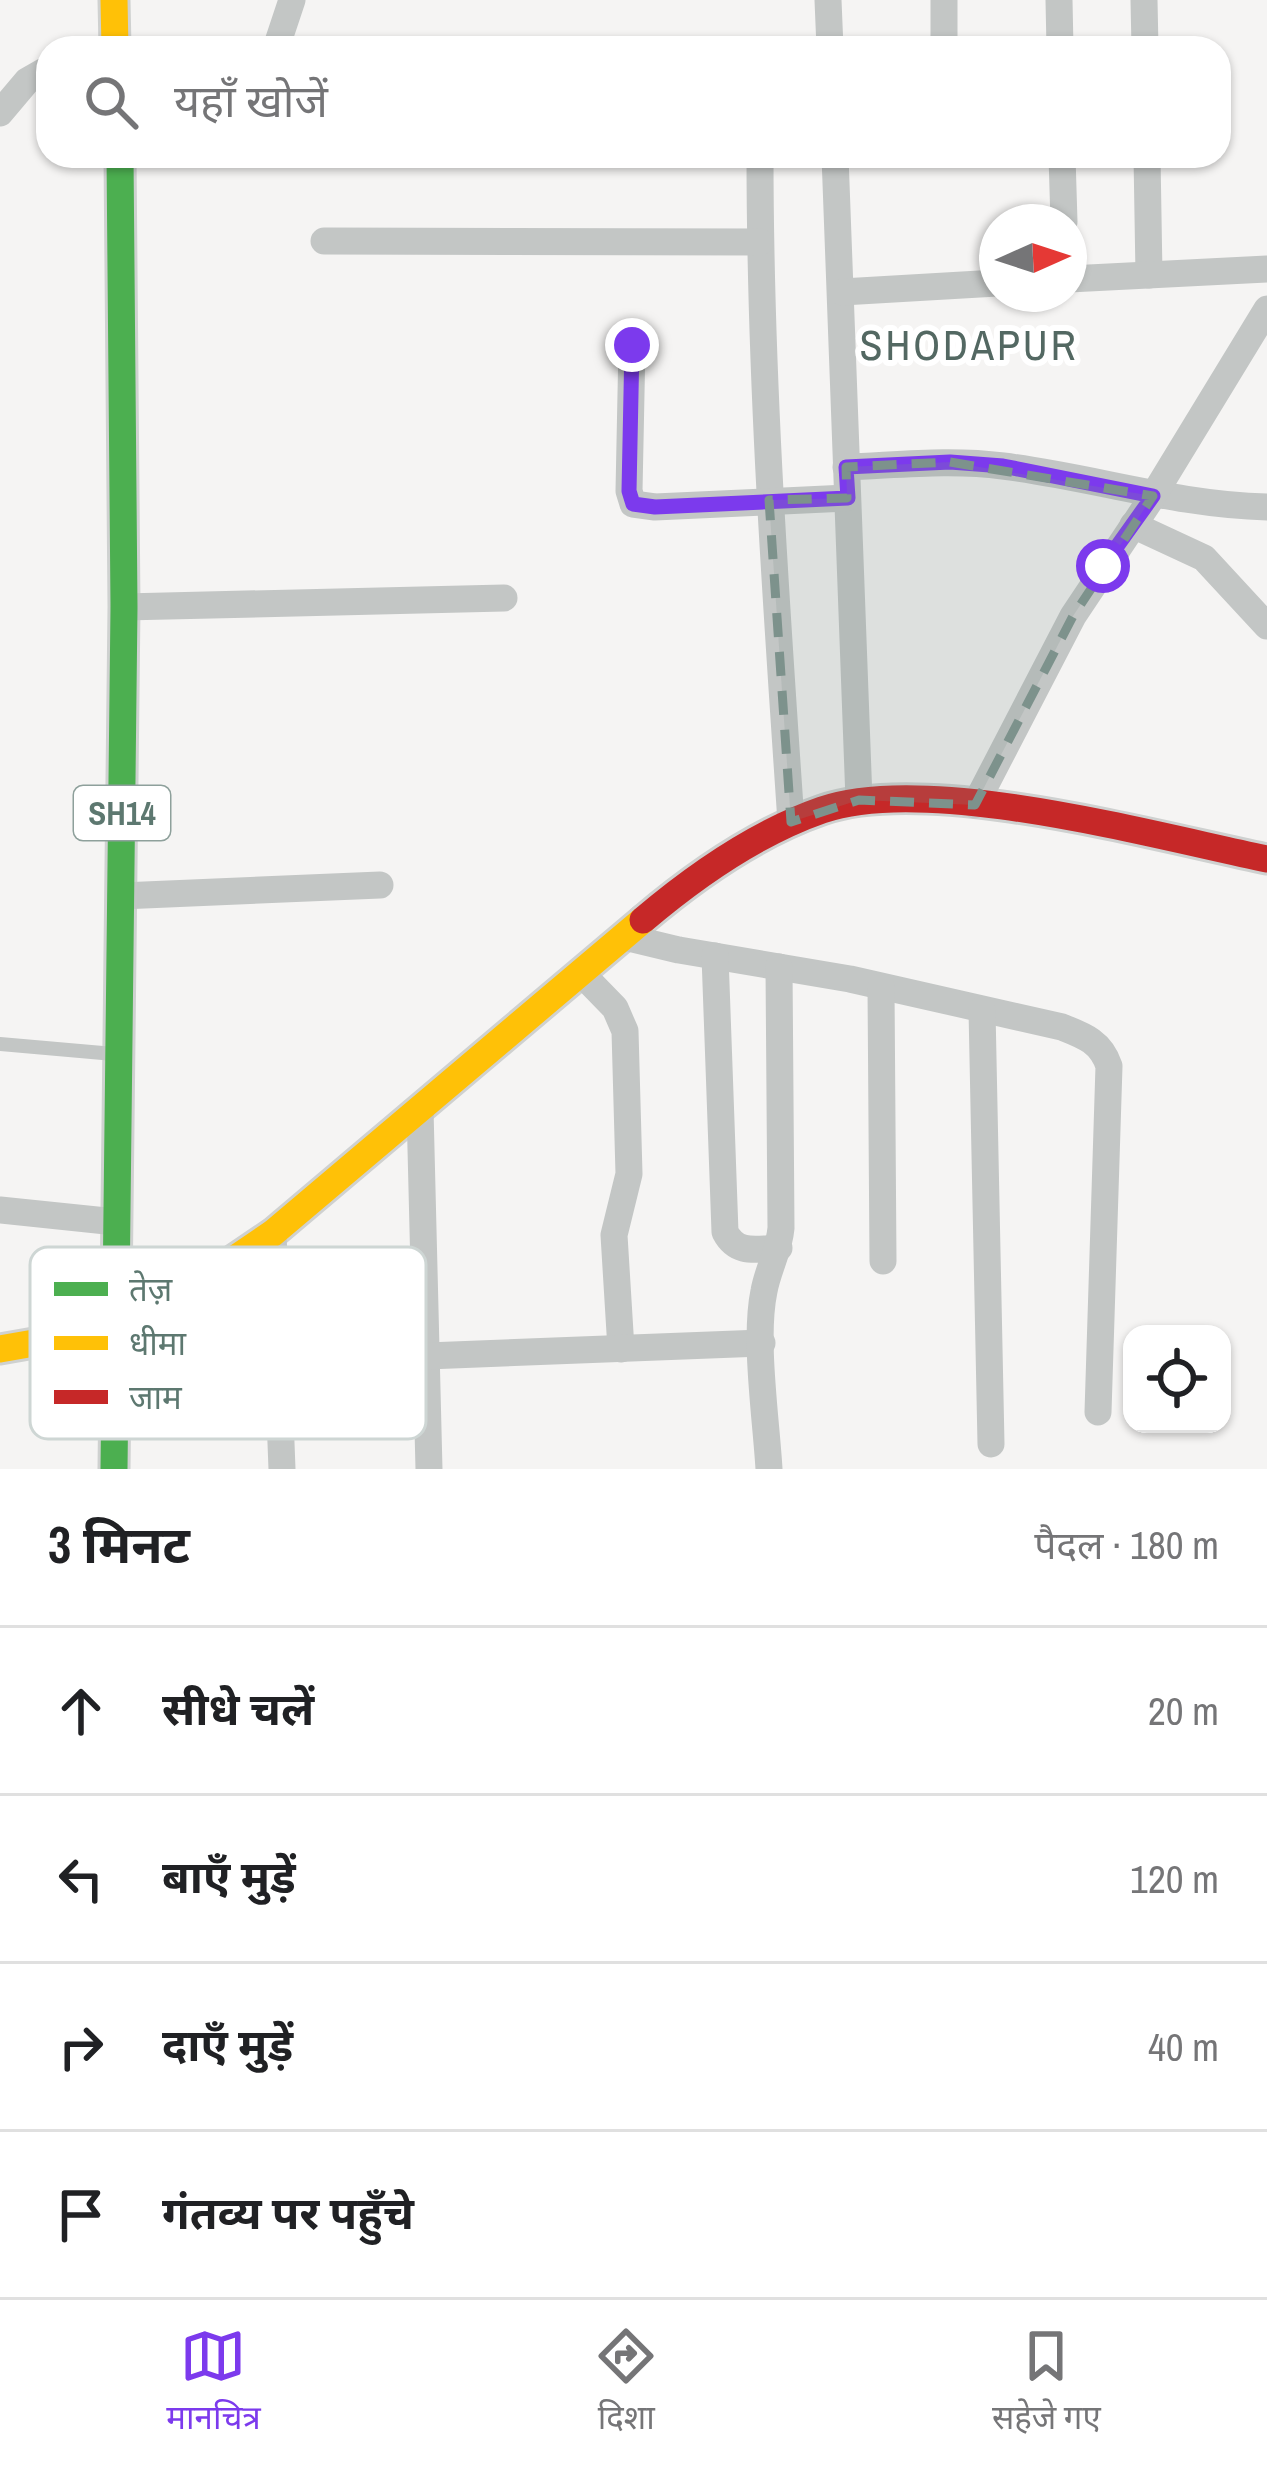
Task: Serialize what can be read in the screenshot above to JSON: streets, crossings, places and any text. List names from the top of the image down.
{
  "streets": {
    "street": ["SH14"]
  },
  "districts": ["SHODAPUR"],
  "legend": ["तेज़", "धीमा", "जाम"],
  "north": "right",
  "page": {
    "search": "यहाँ खोजें",
    "heading": ["3 मिनट", "पैदल · 180 m"],
    "list": [
      ["सीधे चलें", "20 m"],
      ["बाएँ मुड़ें", "120 m"],
      ["दाएँ मुड़ें", "40 m"],
      "गंतव्य पर पहुँचे"
    ],
    "nav": ["मानचित्र", "दिशा", "सहेजे गए"]
  }
}
